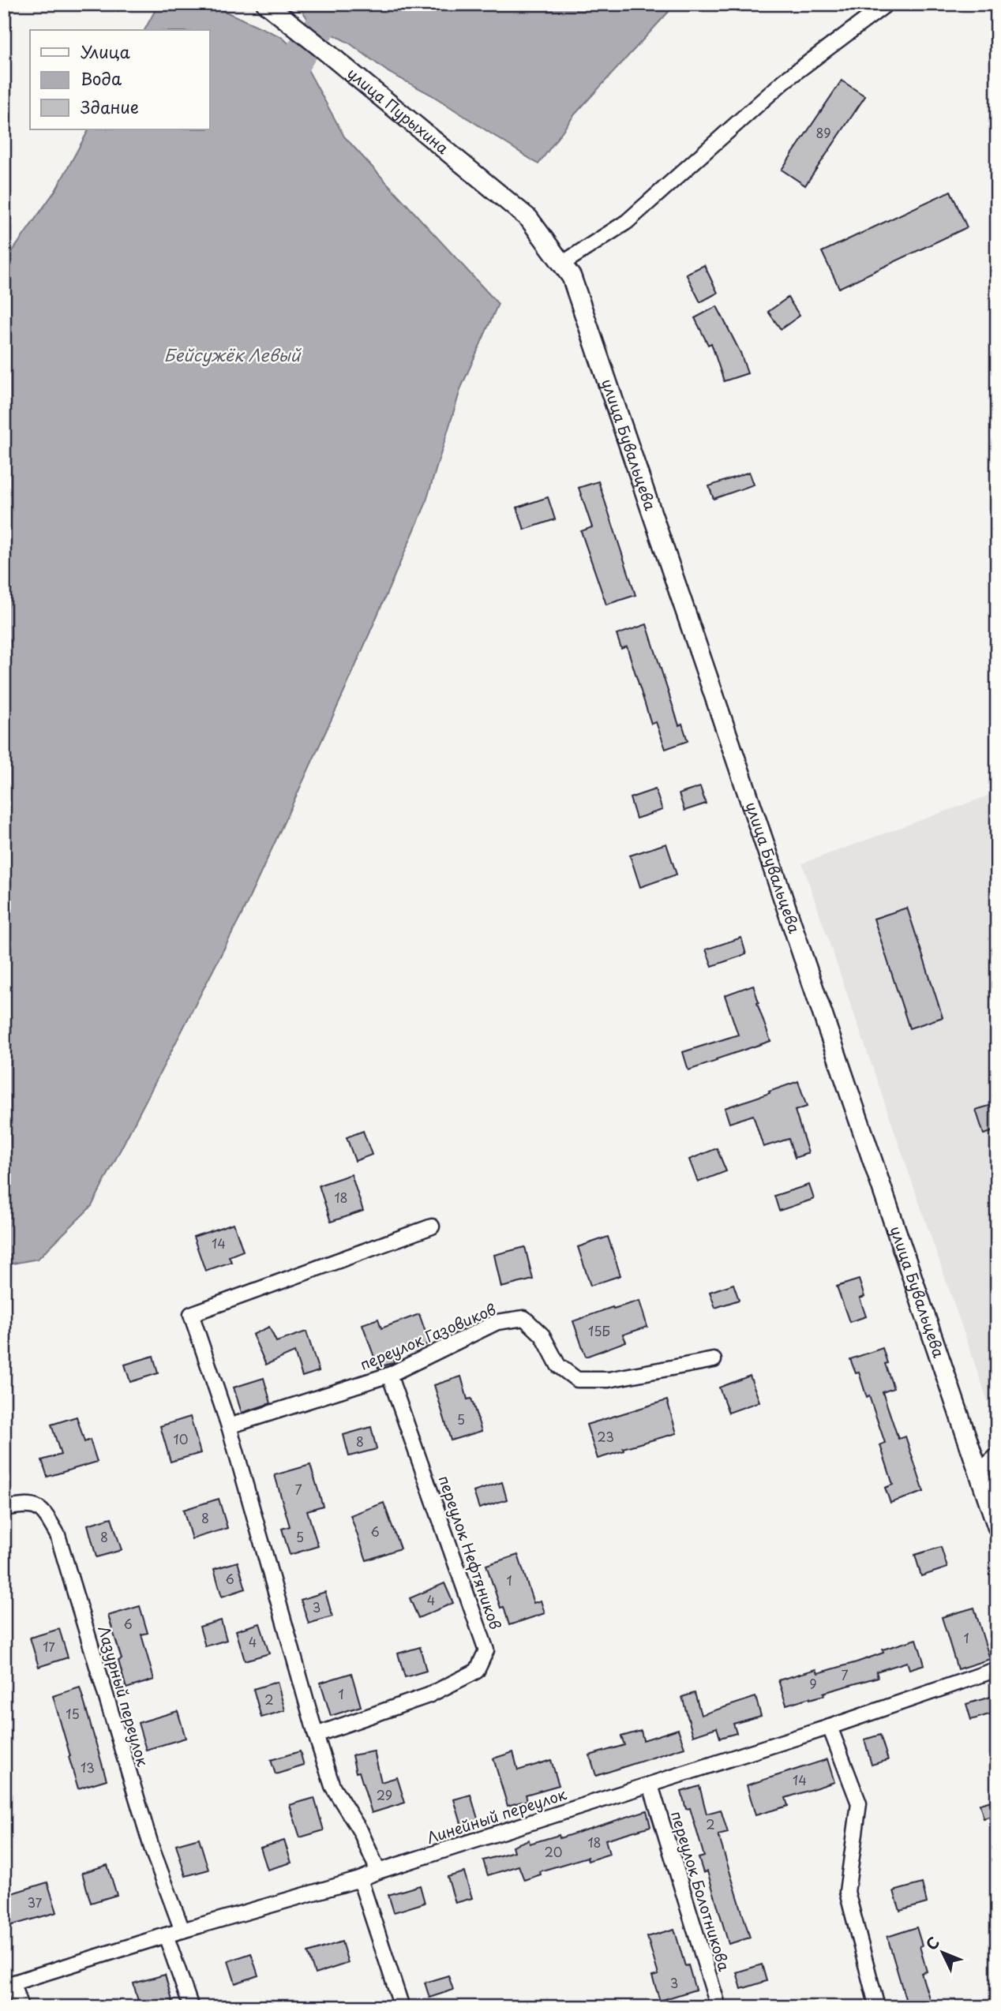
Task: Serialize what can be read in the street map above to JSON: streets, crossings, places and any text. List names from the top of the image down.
{
  "streets": {
    "street": [
      "улица Пурыхина",
      "улица Бувальцева",
      "переулок Газовиков",
      "переулок Нефтяников",
      "Лазурный переулок",
      "Линейный переулок",
      "переулок Болотникова"
    ]
  },
  "crossings": [
    ["улица Пурыхина", "улица Бувальцева"],
    ["переулок Газовиков", "переулок Нефтяников"],
    ["Лазурный переулок", "Линейный переулок"],
    ["Линейный переулок", "переулок Болотникова"]
  ],
  "water": ["Бейсужёк Левый"],
  "house_numbers": [
    "89",
    "18",
    "14",
    "15Б",
    "5",
    "23",
    "10",
    "8",
    "7",
    "8",
    "6",
    "8",
    "5",
    "6",
    "1",
    "4",
    "3",
    "6",
    "1",
    "4",
    "17",
    "7",
    "9",
    "1",
    "2",
    "15",
    "13",
    "14",
    "29",
    "2",
    "18",
    "20",
    "37",
    "3"
  ],
  "legend": ["Улица", "Вода", "Здание"],
  "north": "top left"
}
